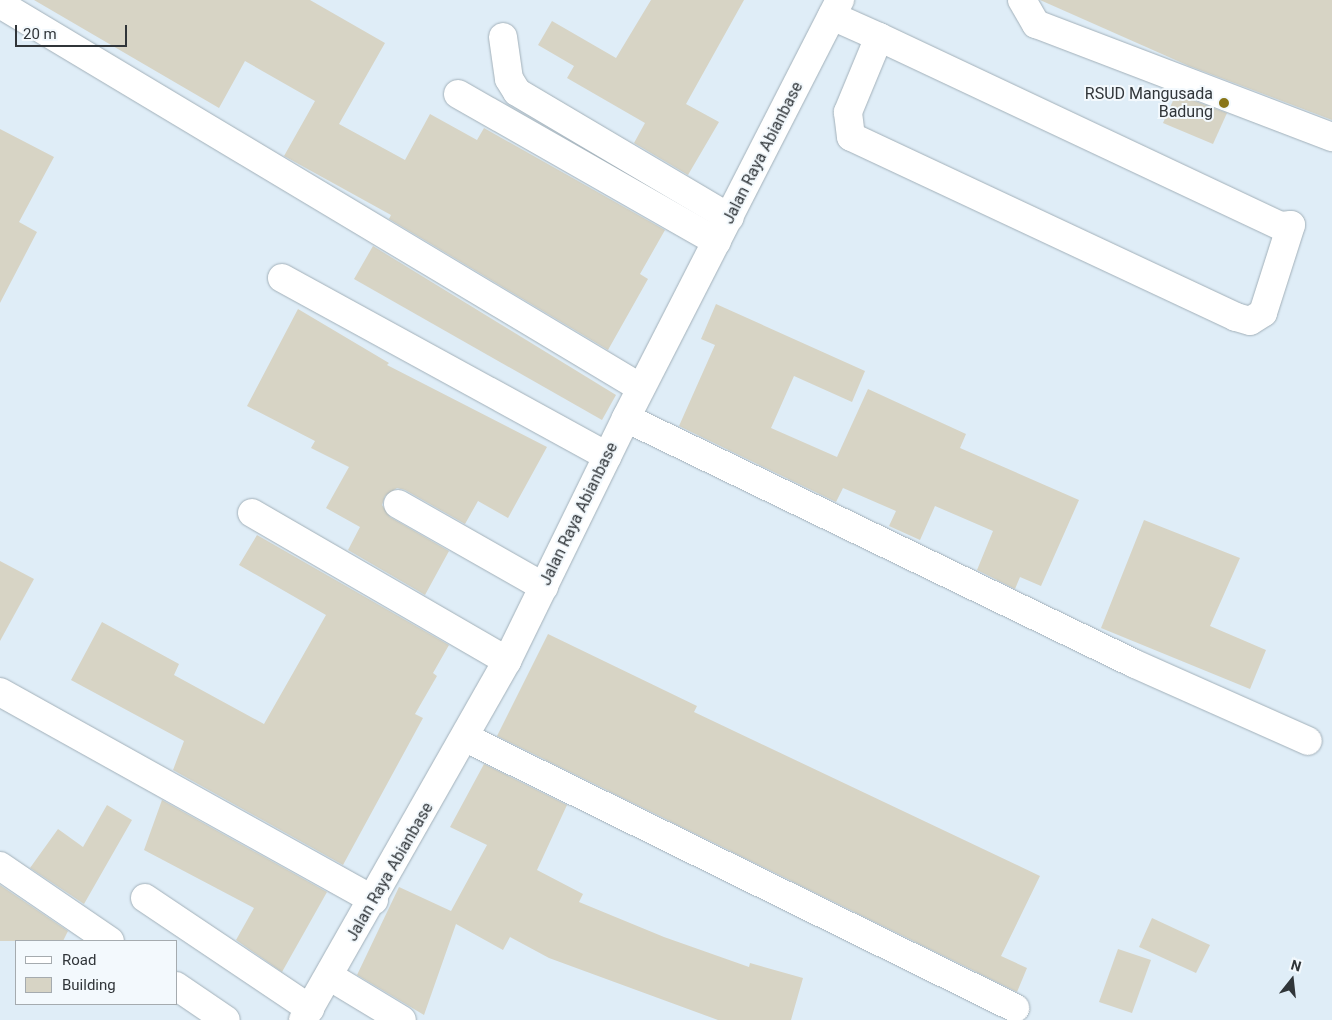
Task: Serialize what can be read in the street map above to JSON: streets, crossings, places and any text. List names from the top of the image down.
{
  "streets": {
    "street": ["Jalan Raya Abianbase"]
  },
  "places": ["RSUD Mangusada Badung"],
  "legend": ["Road", "Building"],
  "scale_bar": "20 m",
  "north": "top"
}
